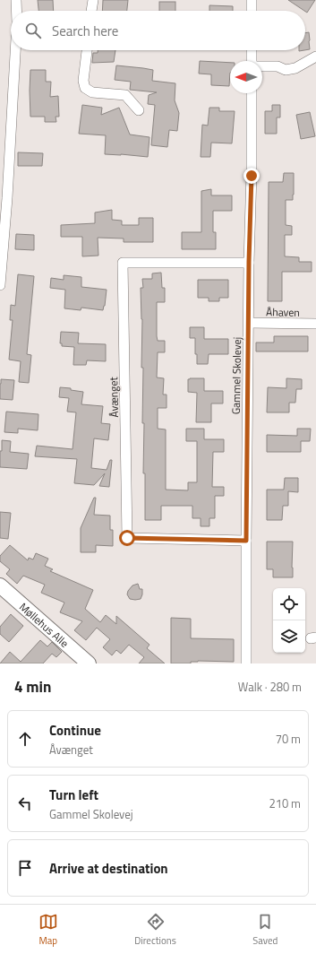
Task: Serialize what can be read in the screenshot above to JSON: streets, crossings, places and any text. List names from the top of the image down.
{
  "streets": {
    "street": [
      "Åhaven",
      "Gammel Skolevej",
      "Åvænget",
      "Møllehus Alle"
    ]
  },
  "crossings": [
    ["Åhaven", "Gammel Skolevej"],
    ["Gammel Skolevej", "Åvænget"]
  ],
  "north": "left",
  "page": {
    "search": "Search here",
    "heading": ["4 min", "Walk · 280 m"],
    "list": [
      ["Continue", "Åvænget", "70 m"],
      ["Turn left", "Gammel Skolevej", "210 m"],
      "Arrive at destination"
    ],
    "nav": ["Map", "Directions", "Saved"]
  }
}
